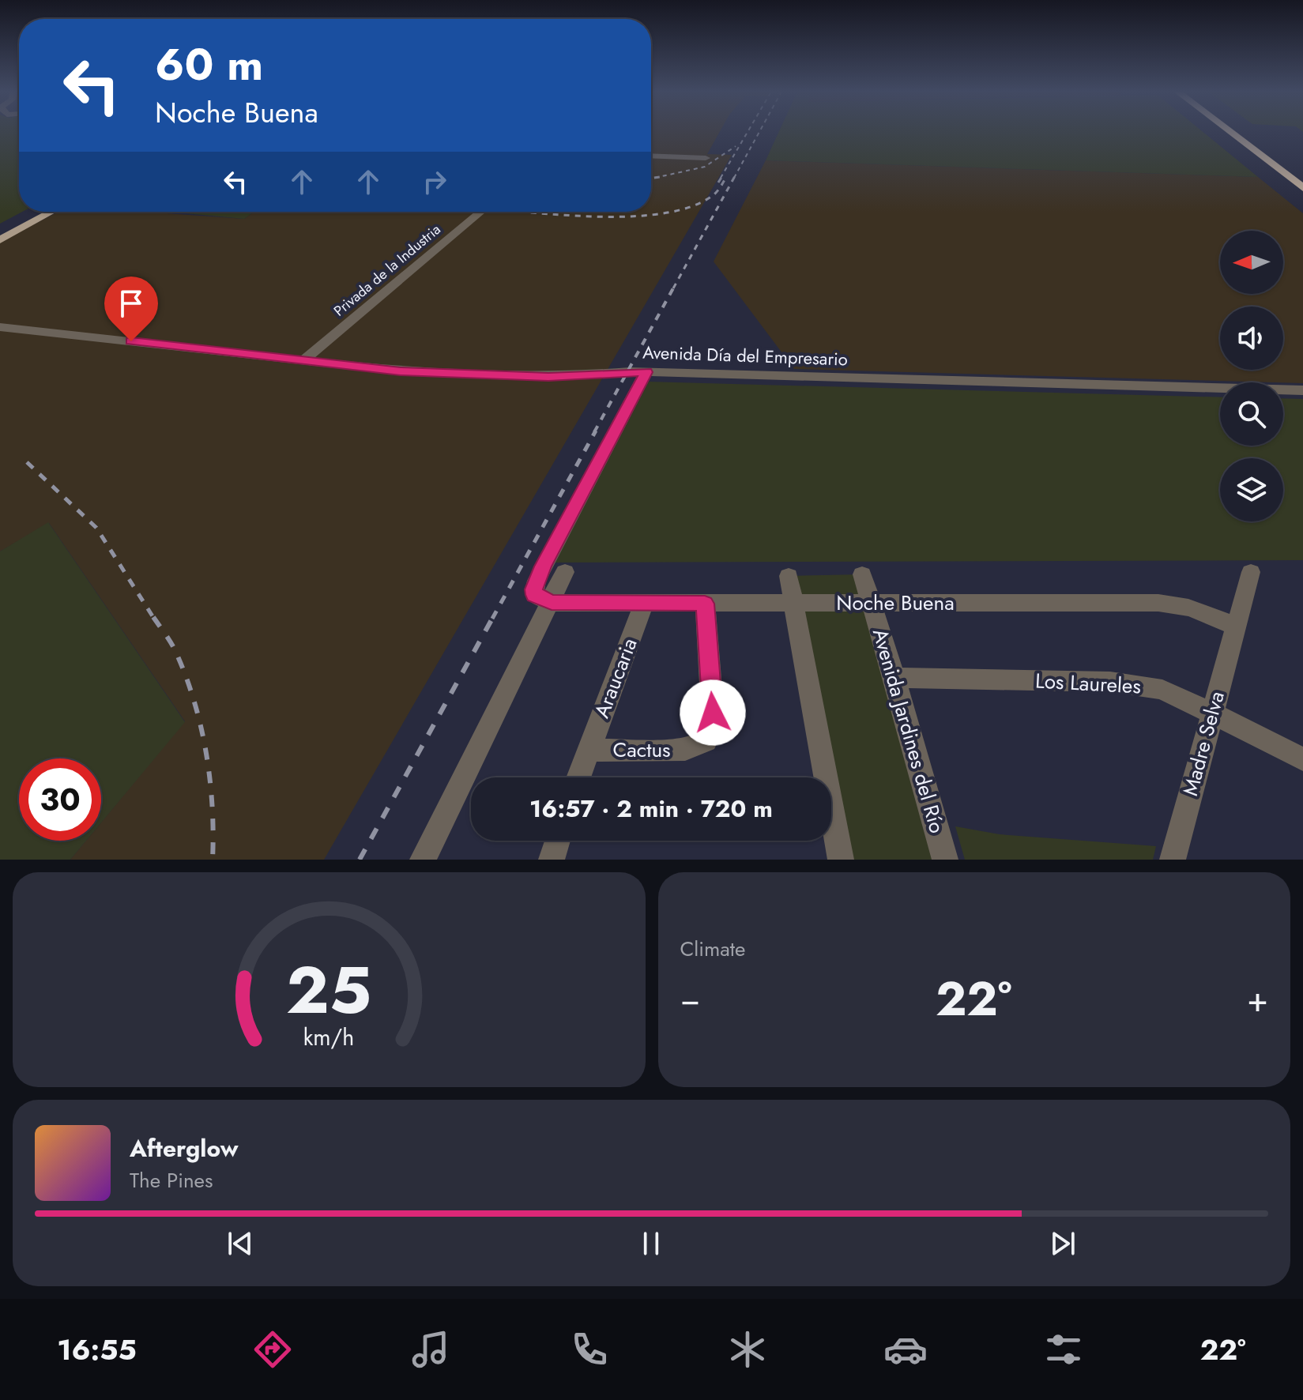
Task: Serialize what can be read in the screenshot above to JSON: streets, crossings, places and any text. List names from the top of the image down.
{
  "streets": {
    "street": [
      "Privada de la Industria",
      "Avenida Día del Empresario",
      "Noche Buena",
      "Araucaria",
      "Los Laureles",
      "Avenida Jardines del Río",
      "Madre Selva",
      "Cactus"
    ]
  },
  "crossings": [
    ["Privada de la Industria", "Avenida Día del Empresario"],
    ["Noche Buena", "Araucaria"],
    ["Noche Buena", "Avenida Jardines del Río"],
    ["Noche Buena", "Madre Selva"],
    ["Noche Buena", "Cactus"],
    ["Araucaria", "Cactus"],
    ["Los Laureles", "Avenida Jardines del Río"],
    ["Los Laureles", "Madre Selva"]
  ],
  "north": "left",
  "page": {
    "turn": ["60 m", "Noche Buena"],
    "limit": "30",
    "trip": "16:57 · 2 min · 720 m",
    "tile": "Climate",
    "heat": ["−", "22°", "+"],
    "song": ["Afterglow", "The Pines"],
    "tabs": ["16:55", "22°"],
    "gauge": ["25", "km/h"]
  }
}
